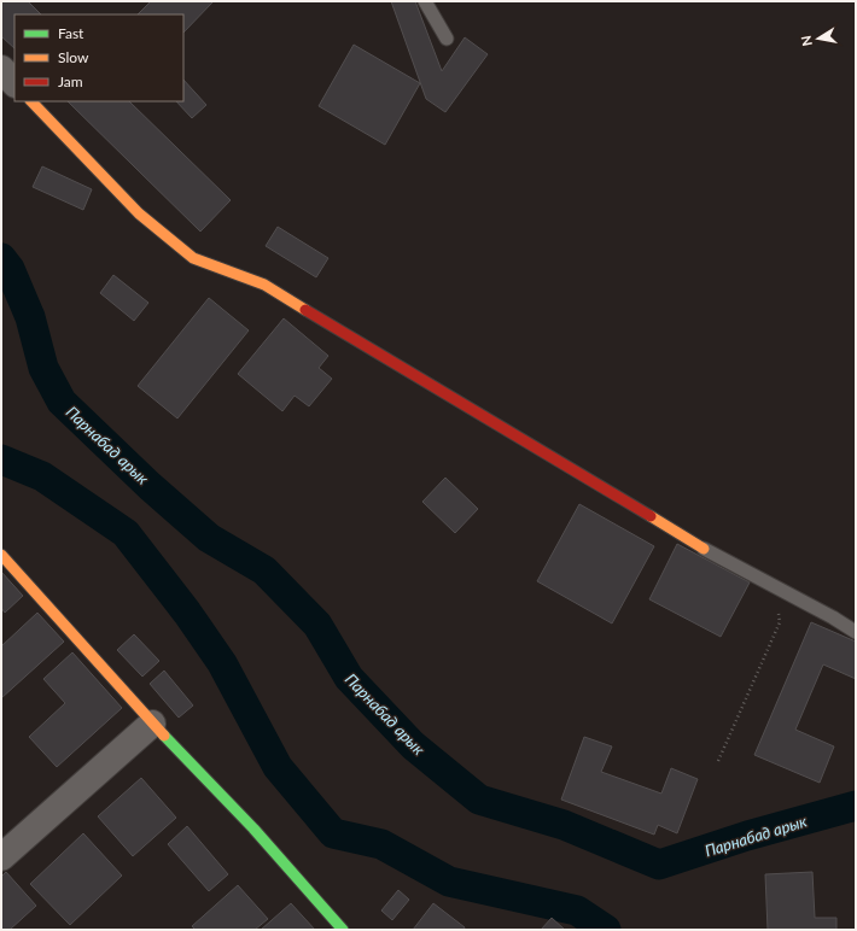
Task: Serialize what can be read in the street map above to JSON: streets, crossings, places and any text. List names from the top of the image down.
{
  "water": ["Парнабад арык"],
  "legend": ["Fast", "Slow", "Jam"],
  "north": "left"
}
